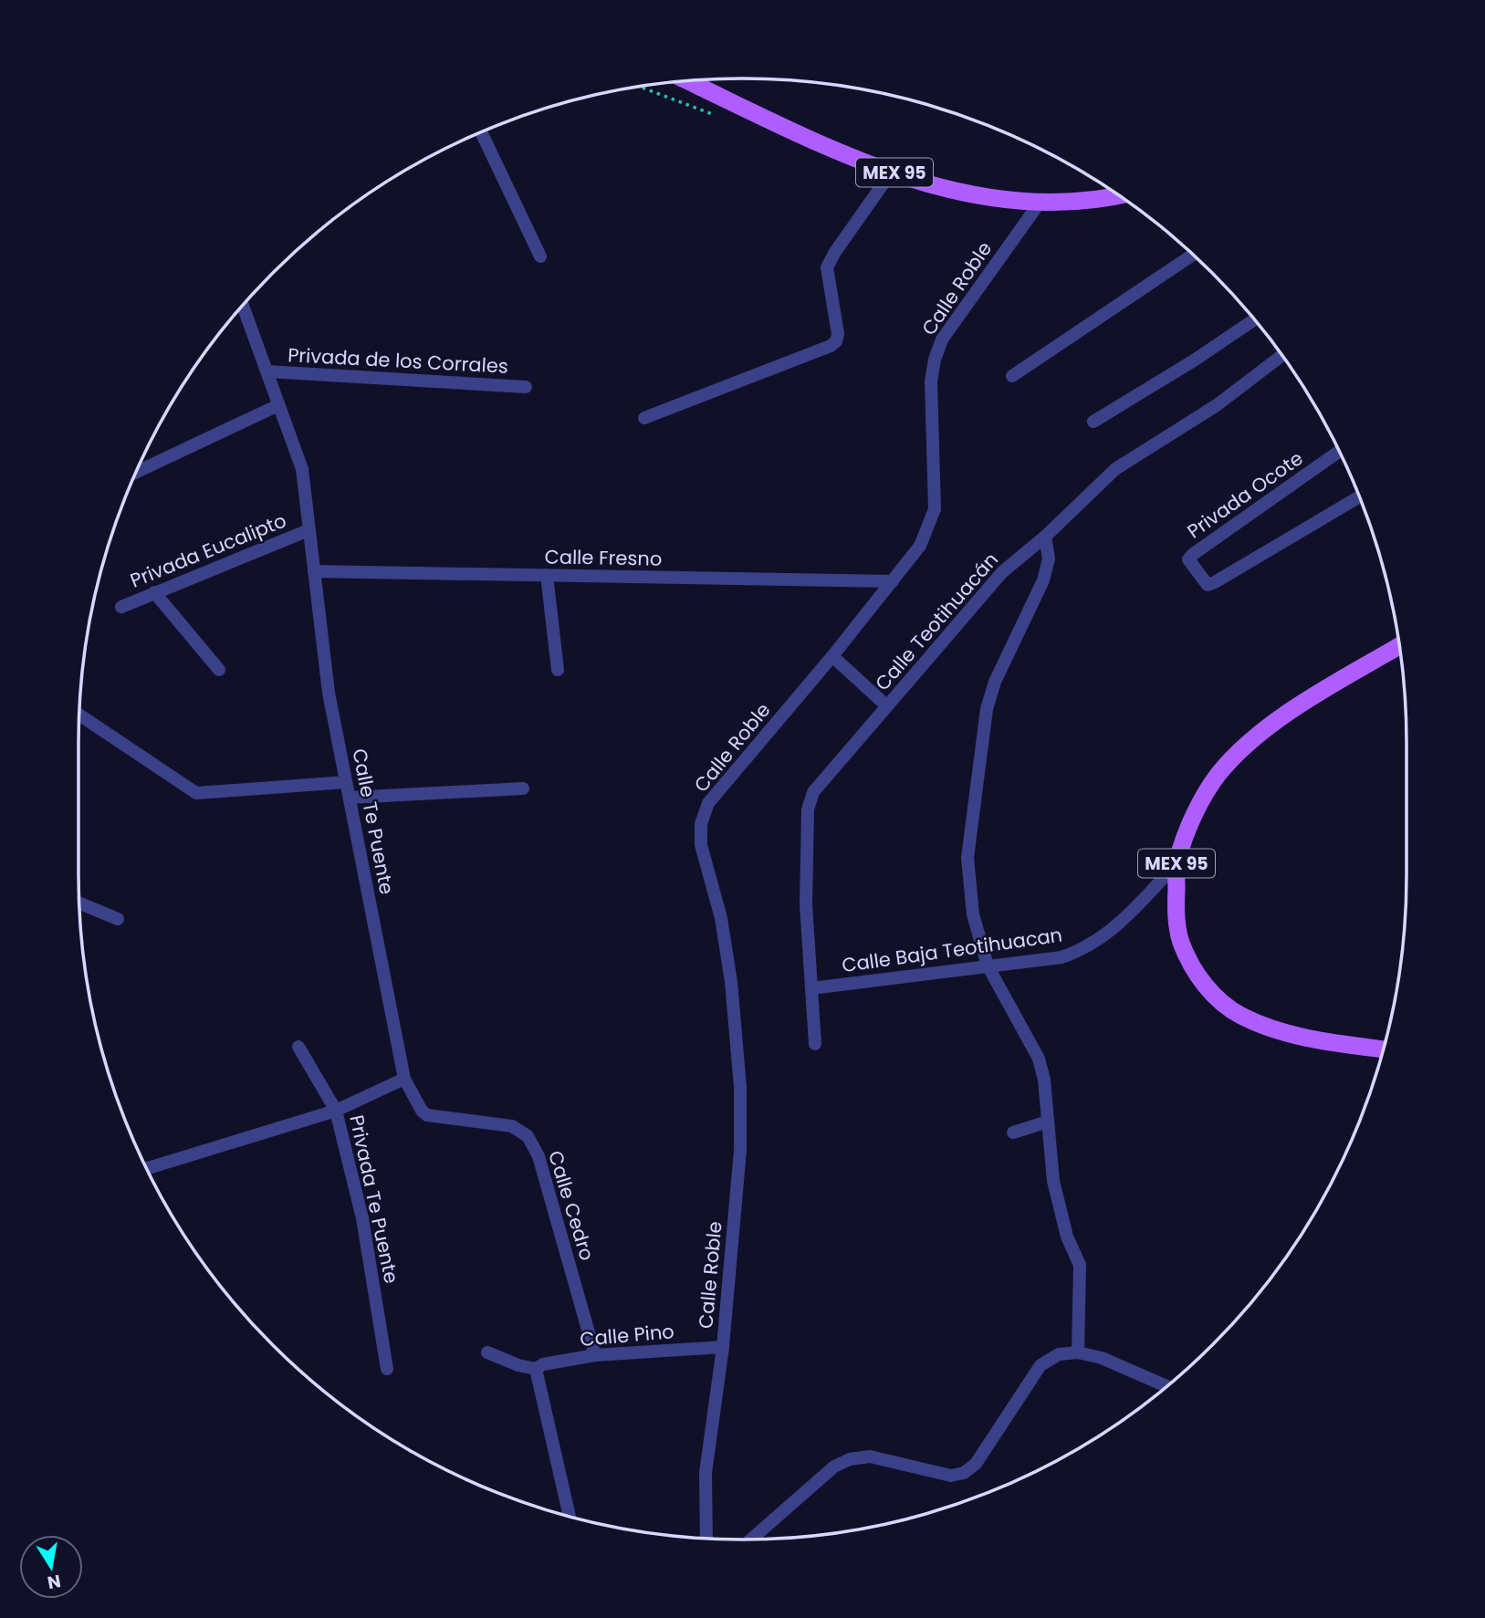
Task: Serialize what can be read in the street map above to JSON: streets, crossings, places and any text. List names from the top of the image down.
{
  "streets": {
    "main road": ["MEX 95"],
    "street": [
      "Calle Roble",
      "Privada de los Corrales",
      "Privada Ocote",
      "Privada Eucalipto",
      "Calle Fresno",
      "Calle Teotihuacán",
      "Calle Te Puente",
      "Calle Baja Teotihuacan",
      "Privada Te Puente",
      "Calle Cedro",
      "Calle Pino"
    ]
  },
  "crossings": [
    ["MEX 95", "Calle Roble"],
    ["MEX 95", "Calle Baja Teotihuacan"],
    ["Calle Roble", "Calle Fresno"],
    ["Calle Roble", "Calle Pino"],
    ["Privada de los Corrales", "Calle Te Puente"],
    ["Privada Eucalipto", "Calle Te Puente"],
    ["Calle Fresno", "Calle Te Puente"],
    ["Calle Teotihuacán", "Calle Baja Teotihuacan"],
    ["Calle Te Puente", "Calle Cedro"],
    ["Calle Cedro", "Calle Pino"]
  ],
  "north": "bottom"
}
